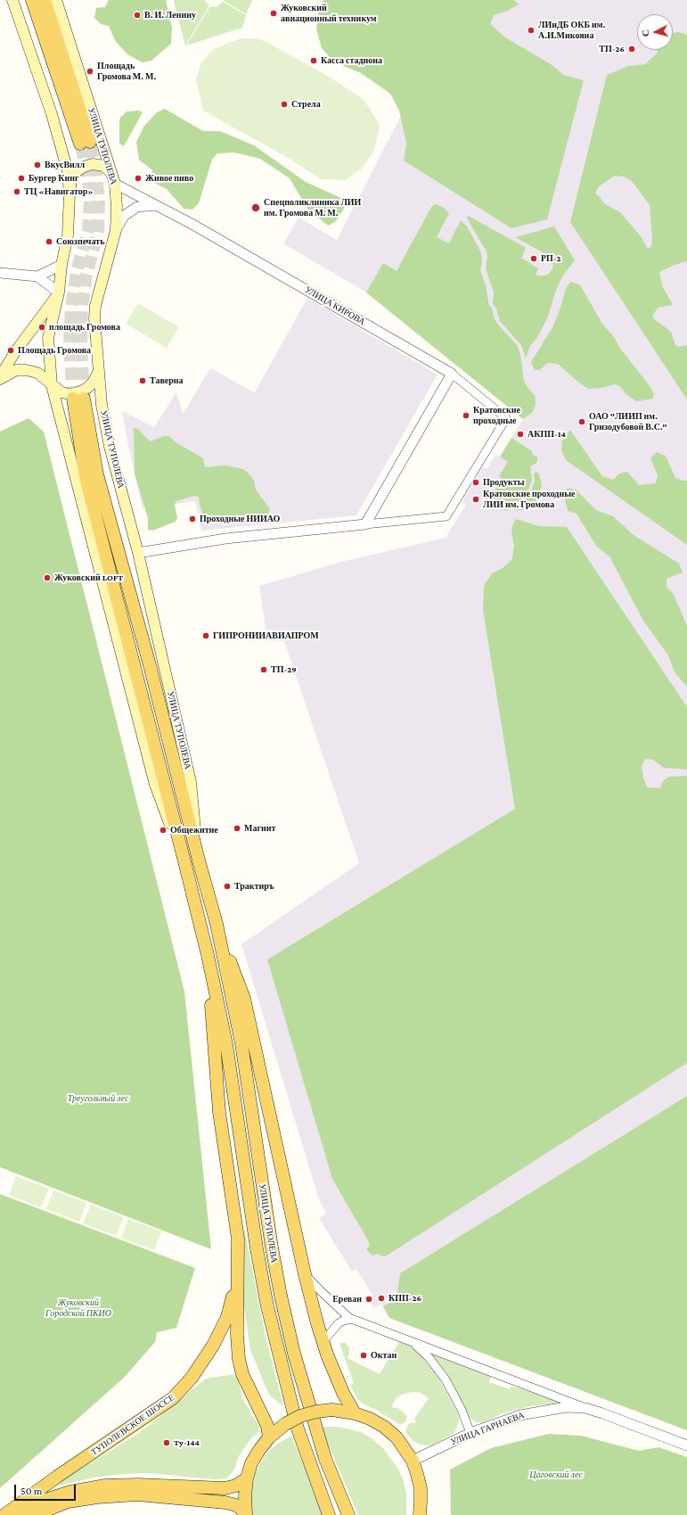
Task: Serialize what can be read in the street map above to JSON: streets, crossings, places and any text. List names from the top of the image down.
{
  "streets": {
    "main road": ["УЛИЦА ТУПОЛЕВА", "ТУПОЛЕВСКОЕ ШОССЕ"],
    "street": ["УЛИЦА КИРОВА", "УЛИЦА ГАРНАЕВА"]
  },
  "crossings": [
    ["УЛИЦА ТУПОЛЕВА", "УЛИЦА КИРОВА"],
    ["УЛИЦА ТУПОЛЕВА", "ТУПОЛЕВСКОЕ ШОССЕ"]
  ],
  "parks": ["Треугольный лес", "Жуковский Городской ПКИО", "Цаговский лес"],
  "places": [
    "Жуковский авиационный техникум",
    "В. И. Ленину",
    "ЛИиДБ ОКБ им. А.И.Микояна",
    "ТП-26",
    "Касса стадиона",
    "Площадь Громова М. М.",
    "Стрела",
    "ВкусВилл",
    "Бургер Кинг",
    "Живое пиво",
    "ТЦ «Навигатор»",
    "Спецполиклиника ЛИИ им. Громова М. М.",
    "Союзпечать",
    "РП-2",
    "площадь Громова",
    "Площадь Громова",
    "Таверна",
    "Кратовские проходные",
    "ОАО \"ЛИИП им. Гризодубовой В.С.\"",
    "АКПП-14",
    "Продукты",
    "Кратовские проходные ЛИИ им. Громова",
    "Проходные НИИАО",
    "Жуковский LOFT",
    "ГИПРОНИИАВИАПРОМ",
    "ТП-29",
    "Магнит",
    "Общежитие",
    "Трактиръ",
    "КПП-26",
    "Ереван",
    "Октан",
    "Ty-144"
  ],
  "scale_bar": "50 m",
  "north": "left"
}
